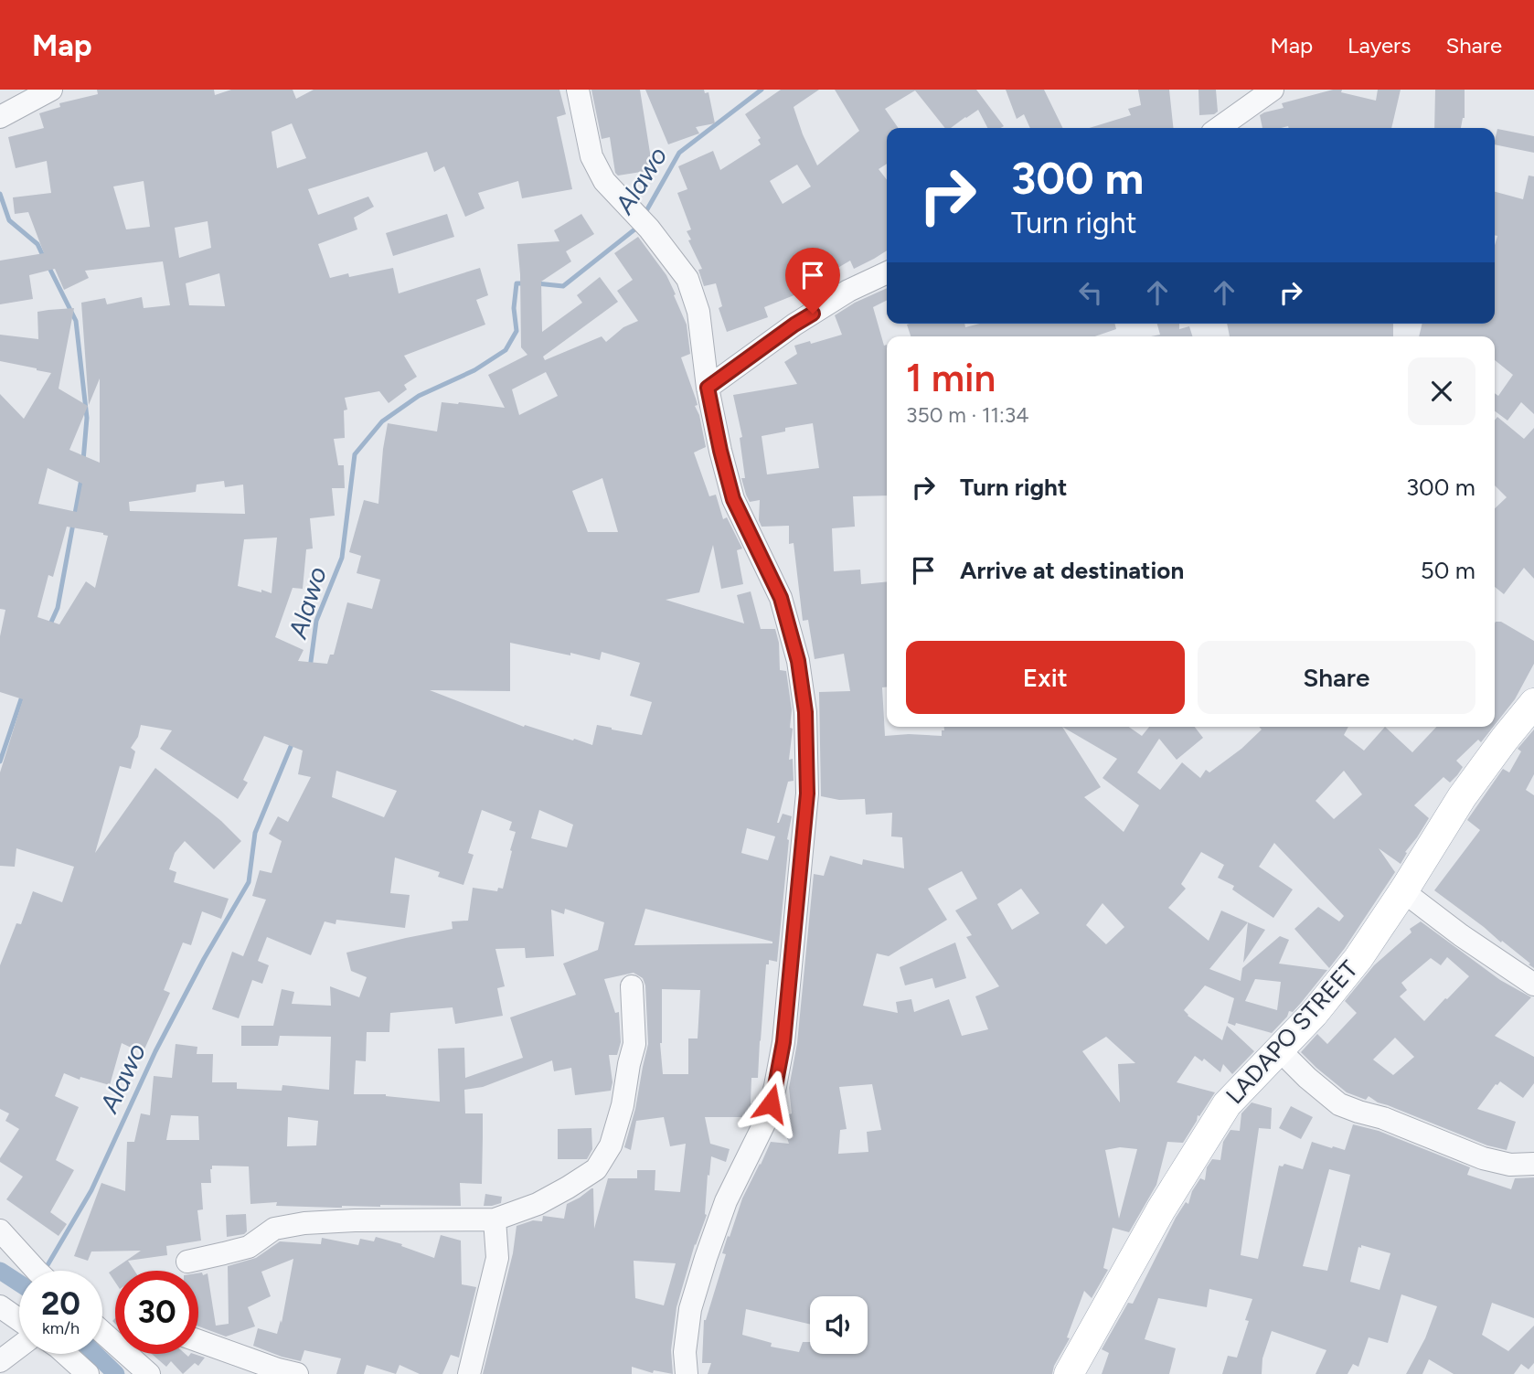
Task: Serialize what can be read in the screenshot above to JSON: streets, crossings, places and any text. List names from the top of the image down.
{
  "streets": {
    "main road": ["LADAPO STREET"]
  },
  "water": ["Alawo"],
  "page": {
    "header": "Map",
    "nav": ["Map", "Layers", "Share"],
    "turn": ["300 m", "Turn right"],
    "heading": ["1 min", "350 m · 11:34"],
    "list": [
      {
        "name": "Turn right",
        "value": "300 m"
      },
      {
        "name": "Arrive at destination",
        "value": "50 m"
      }
    ],
    "buttons": ["Exit", "Share"],
    "speed": "20 km/h",
    "limit": "30"
  }
}
